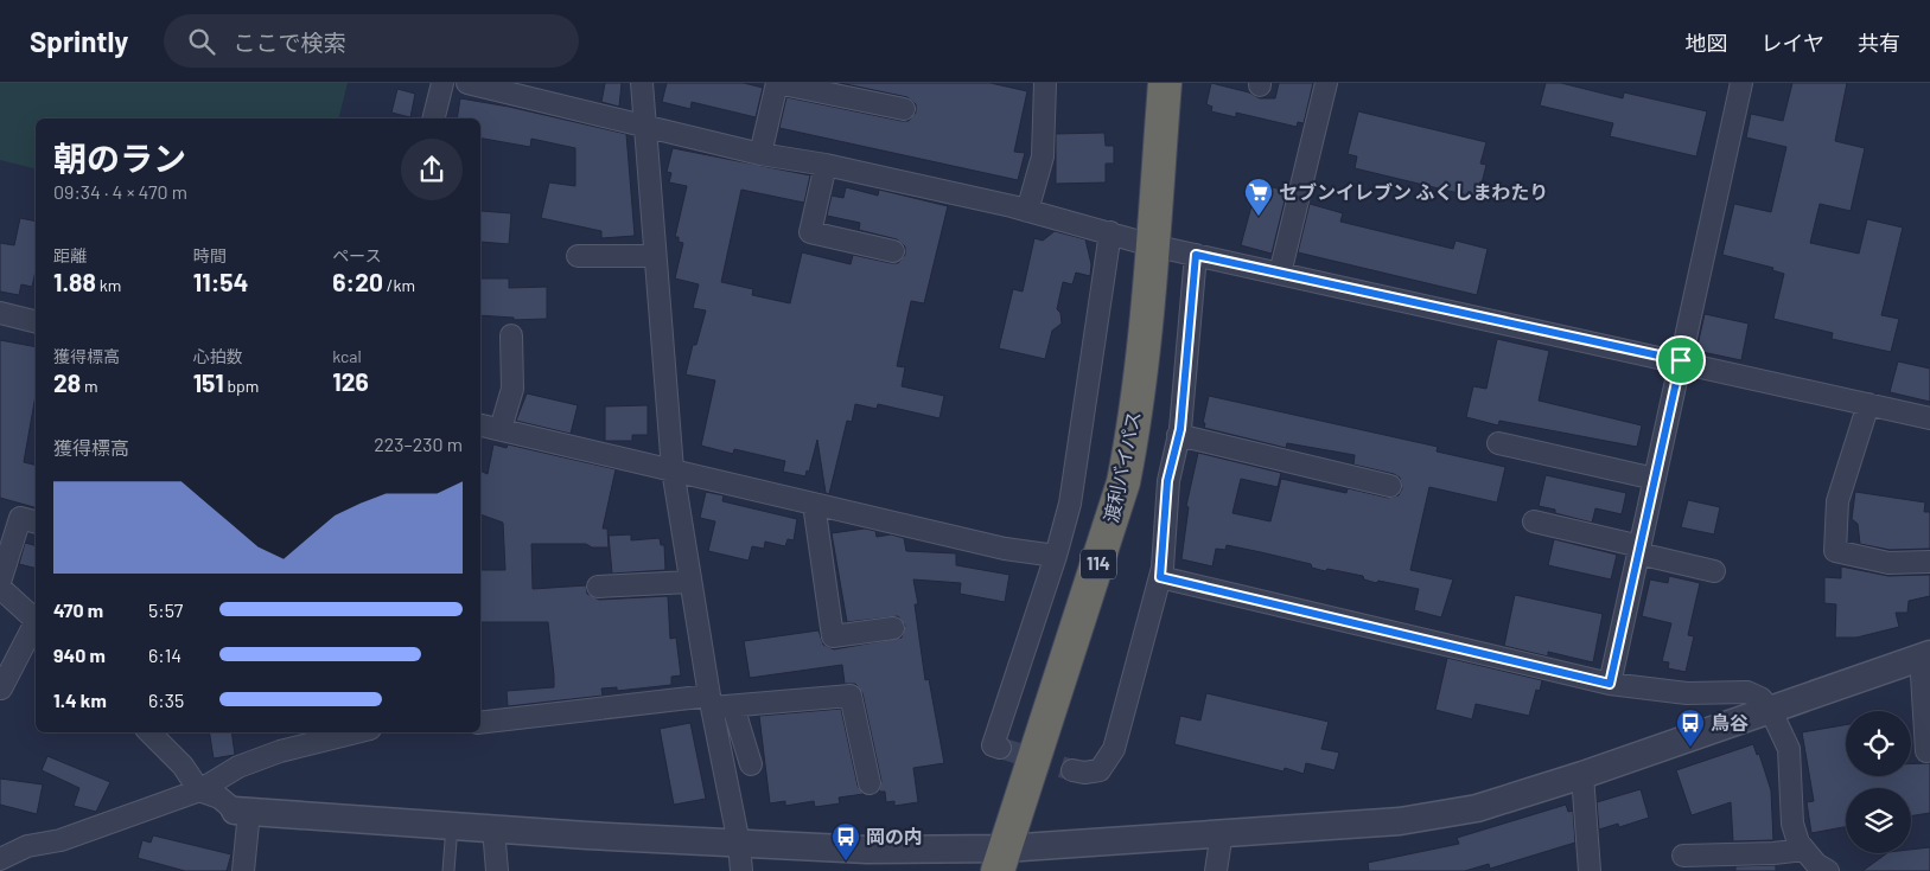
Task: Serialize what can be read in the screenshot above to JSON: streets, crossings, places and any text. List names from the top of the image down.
{
  "streets": {
    "highway": ["渡利バイパス", "114"]
  },
  "places": {
    "supermarket": ["セブンイレブン ふくしまわたり"],
    "bus stop": ["鳥谷", "岡の内"]
  },
  "page": {
    "header": "Sprintly",
    "search": "ここで検索",
    "nav": ["地図", "レイヤ", "共有"],
    "heading": ["朝のラン", "09:34 · 4 × 470 m"],
    "stats": [
      ["距離", "1.88 km"],
      ["時間", "11:54"],
      ["ペース", "6:20 /km"],
      ["獲得標高", "28 m"],
      ["心拍数", "151 bpm"],
      ["kcal", "126"]
    ],
    "chart": ["獲得標高", "223–230 m"],
    "list": [
      {
        "name": "470 m",
        "note": "5:57"
      },
      {
        "name": "940 m",
        "note": "6:14"
      },
      {
        "name": "1.4 km",
        "note": "6:35"
      }
    ]
  }
}
